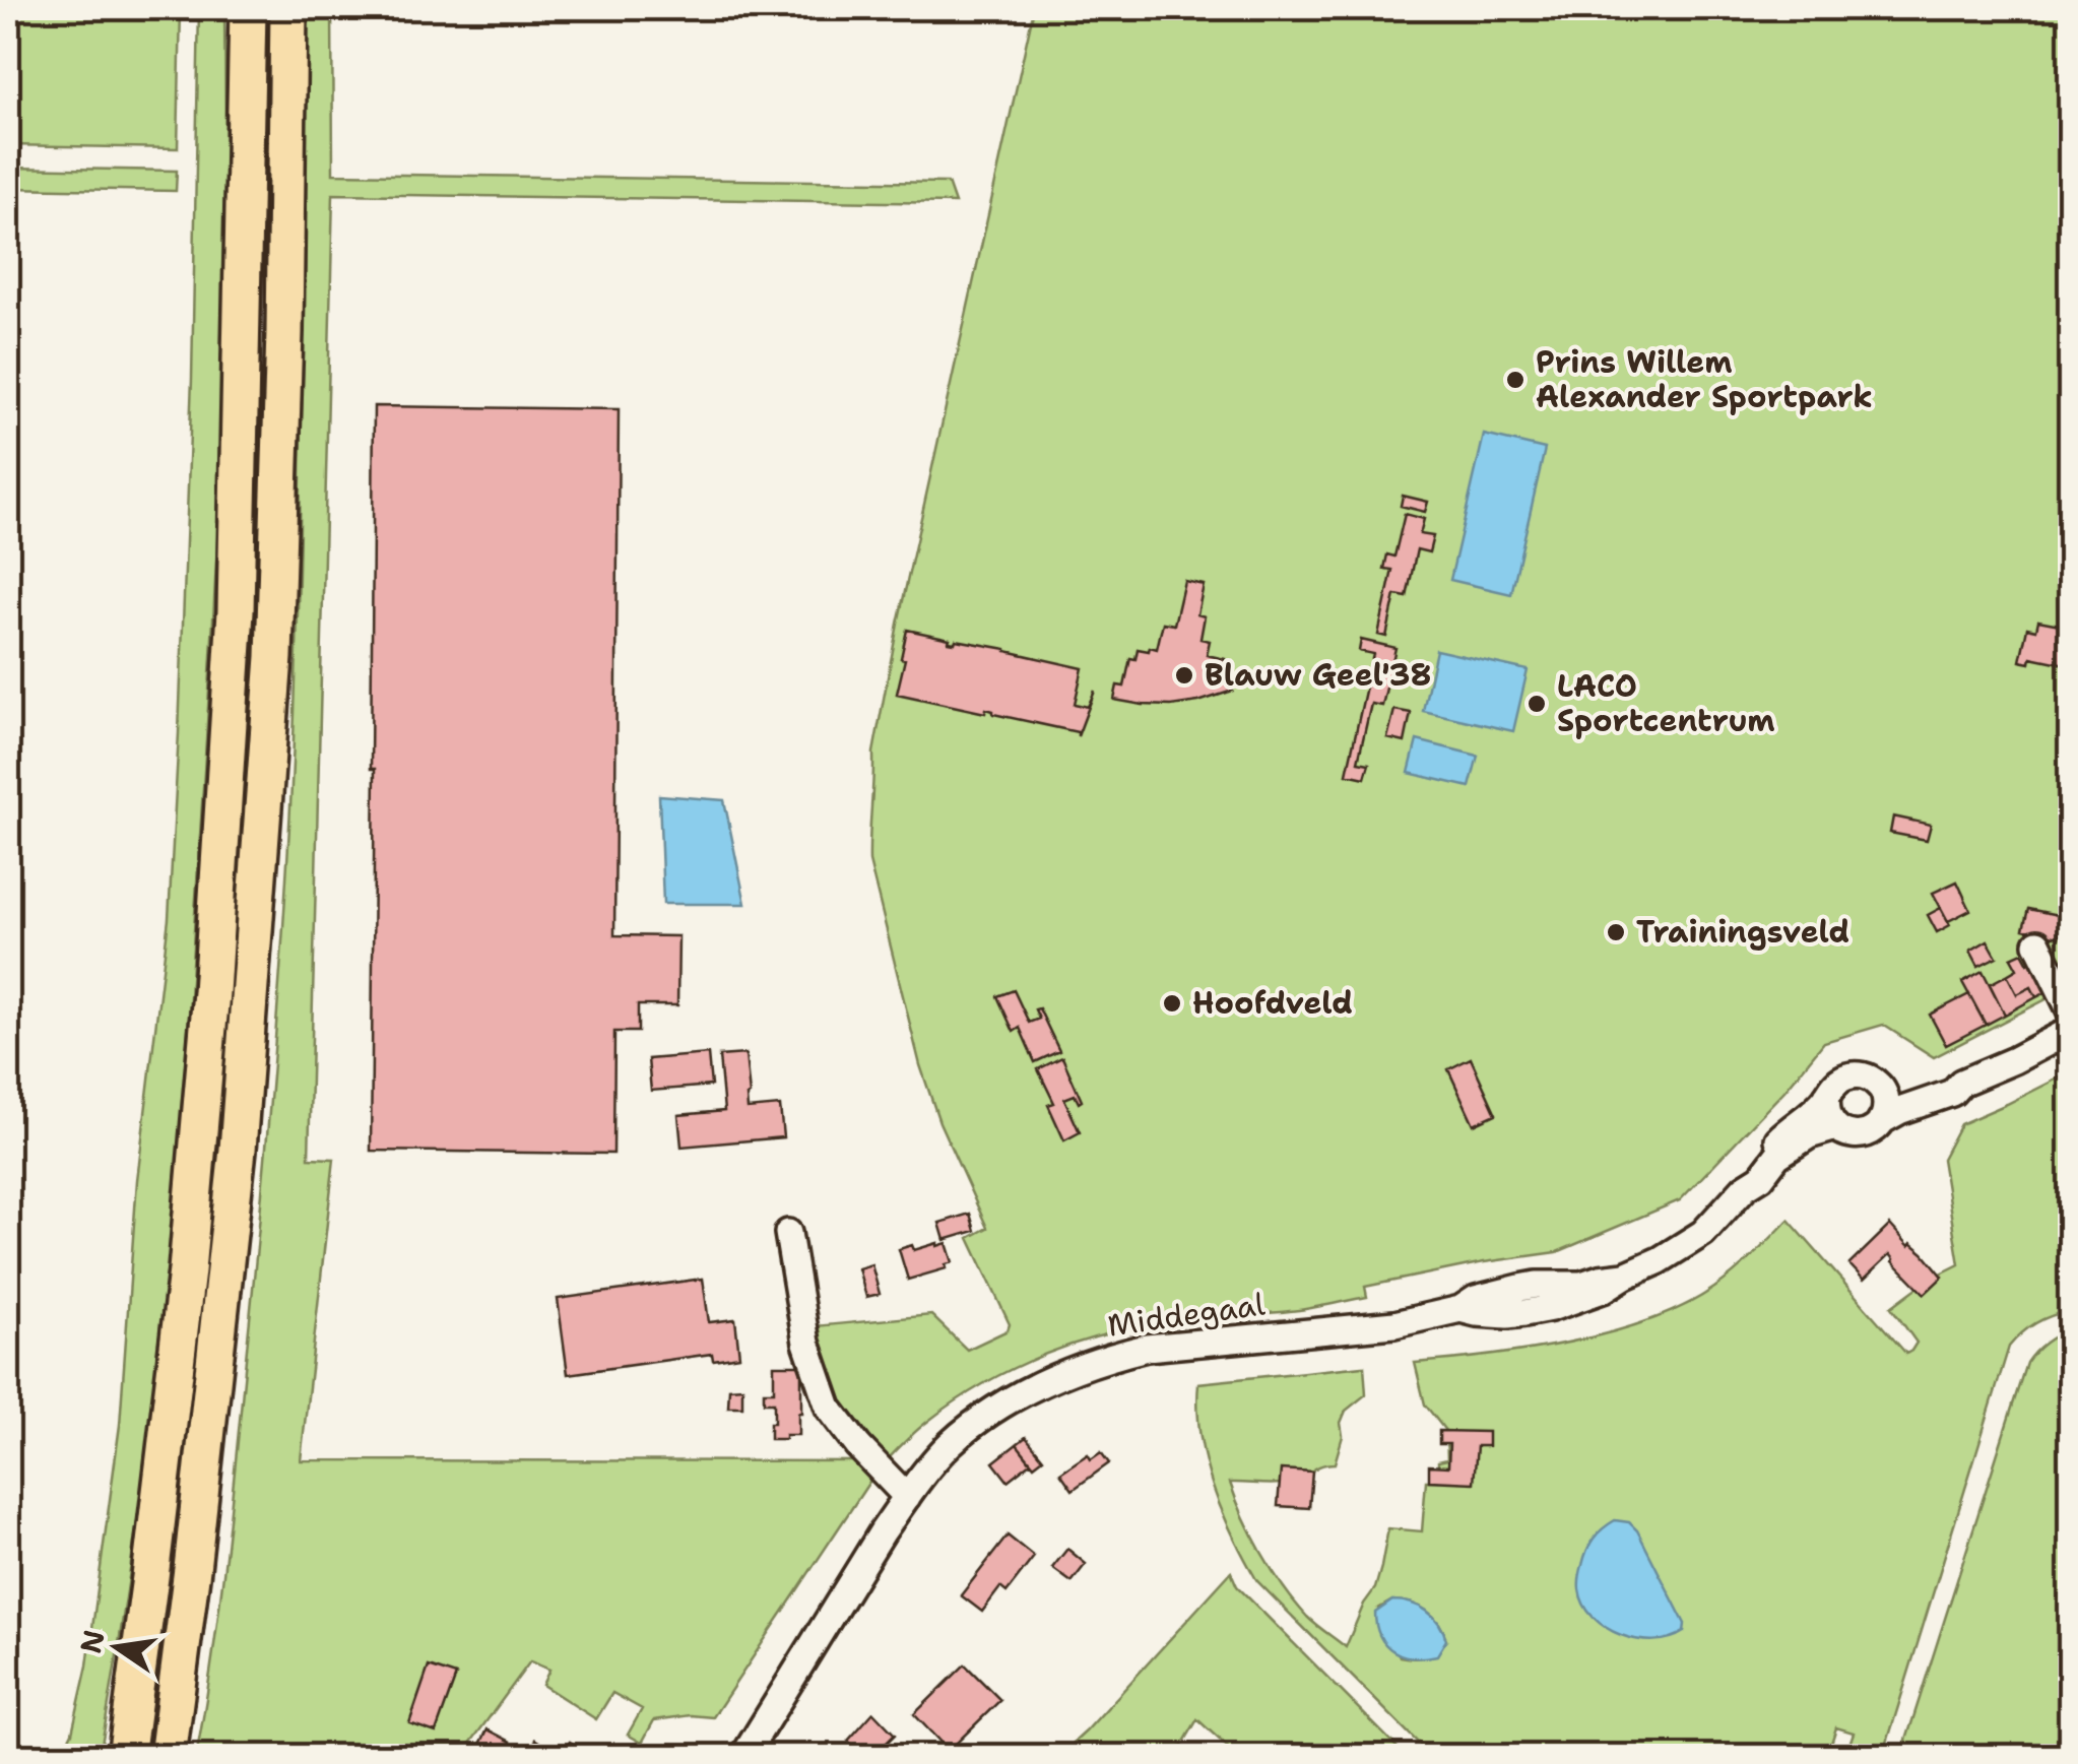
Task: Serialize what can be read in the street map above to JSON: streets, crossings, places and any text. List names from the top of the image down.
{
  "streets": {
    "street": ["Middegaal"]
  },
  "places": [
    "Prins Willem Alexander Sportpark",
    "Blauw Geel'38",
    "LACO Sportcentrum",
    "Trainingsveld",
    "Hoofdveld"
  ],
  "north": "left"
}
